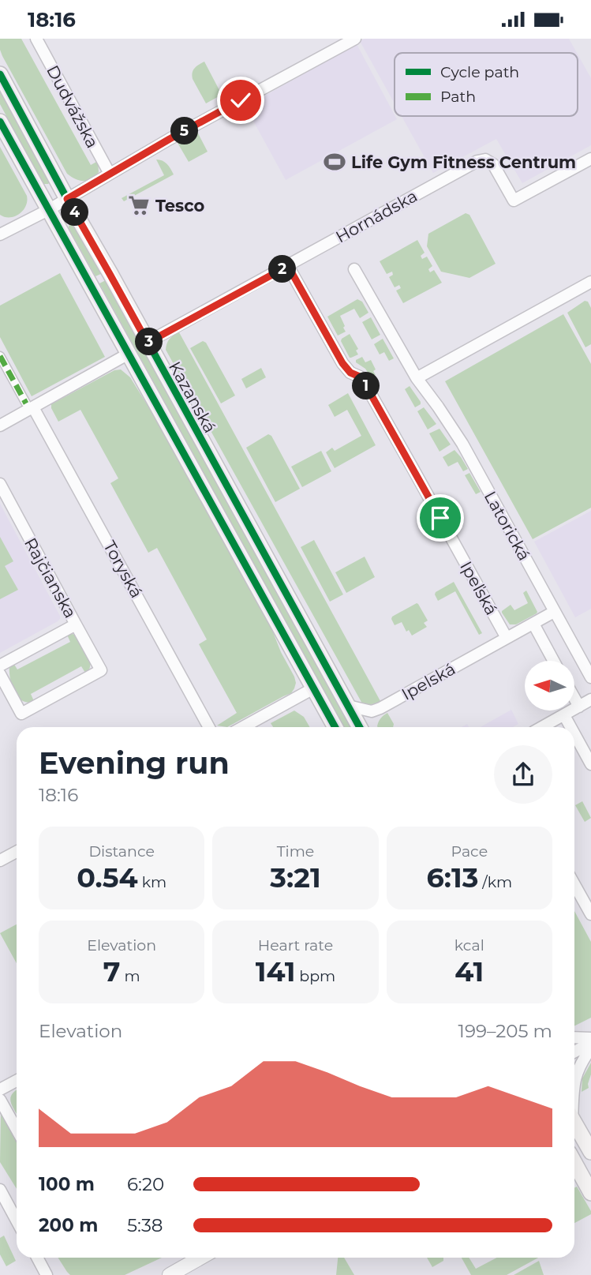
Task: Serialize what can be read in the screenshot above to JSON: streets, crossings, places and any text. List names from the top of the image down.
{
  "streets": {
    "main road": ["Kazanská"],
    "street": [
      "Dudvážska",
      "Hornádska",
      "Latorická",
      "Toryská",
      "Rajčianska",
      "Ipeľská",
      "Ipelská"
    ]
  },
  "crossings": [
    ["Hornádska", "Kazanská"],
    ["Hornádska", "Ipeľská"],
    ["Kazanská", "Ipelská"],
    ["Ipeľská", "Ipelská"]
  ],
  "places": {
    "sports": ["Life Gym Fitness Centrum"],
    "supermarket": ["Tesco"]
  },
  "legend": ["Cycle path", "Path"],
  "north": "left",
  "page": {
    "status": "18:16",
    "pins": [
      "5",
      "4",
      "2",
      "3",
      "1"
    ],
    "heading": ["Evening run", "18:16"],
    "stats": [
      ["Distance", "0.54 km"],
      ["Time", "3:21"],
      ["Pace", "6:13 /km"],
      ["Elevation", "7 m"],
      ["Heart rate", "141 bpm"],
      ["kcal", "41"]
    ],
    "chart": ["Elevation", "199–205 m"],
    "list": [
      {
        "name": "100 m",
        "note": "6:20"
      },
      {
        "name": "200 m",
        "note": "5:38"
      }
    ]
  }
}
